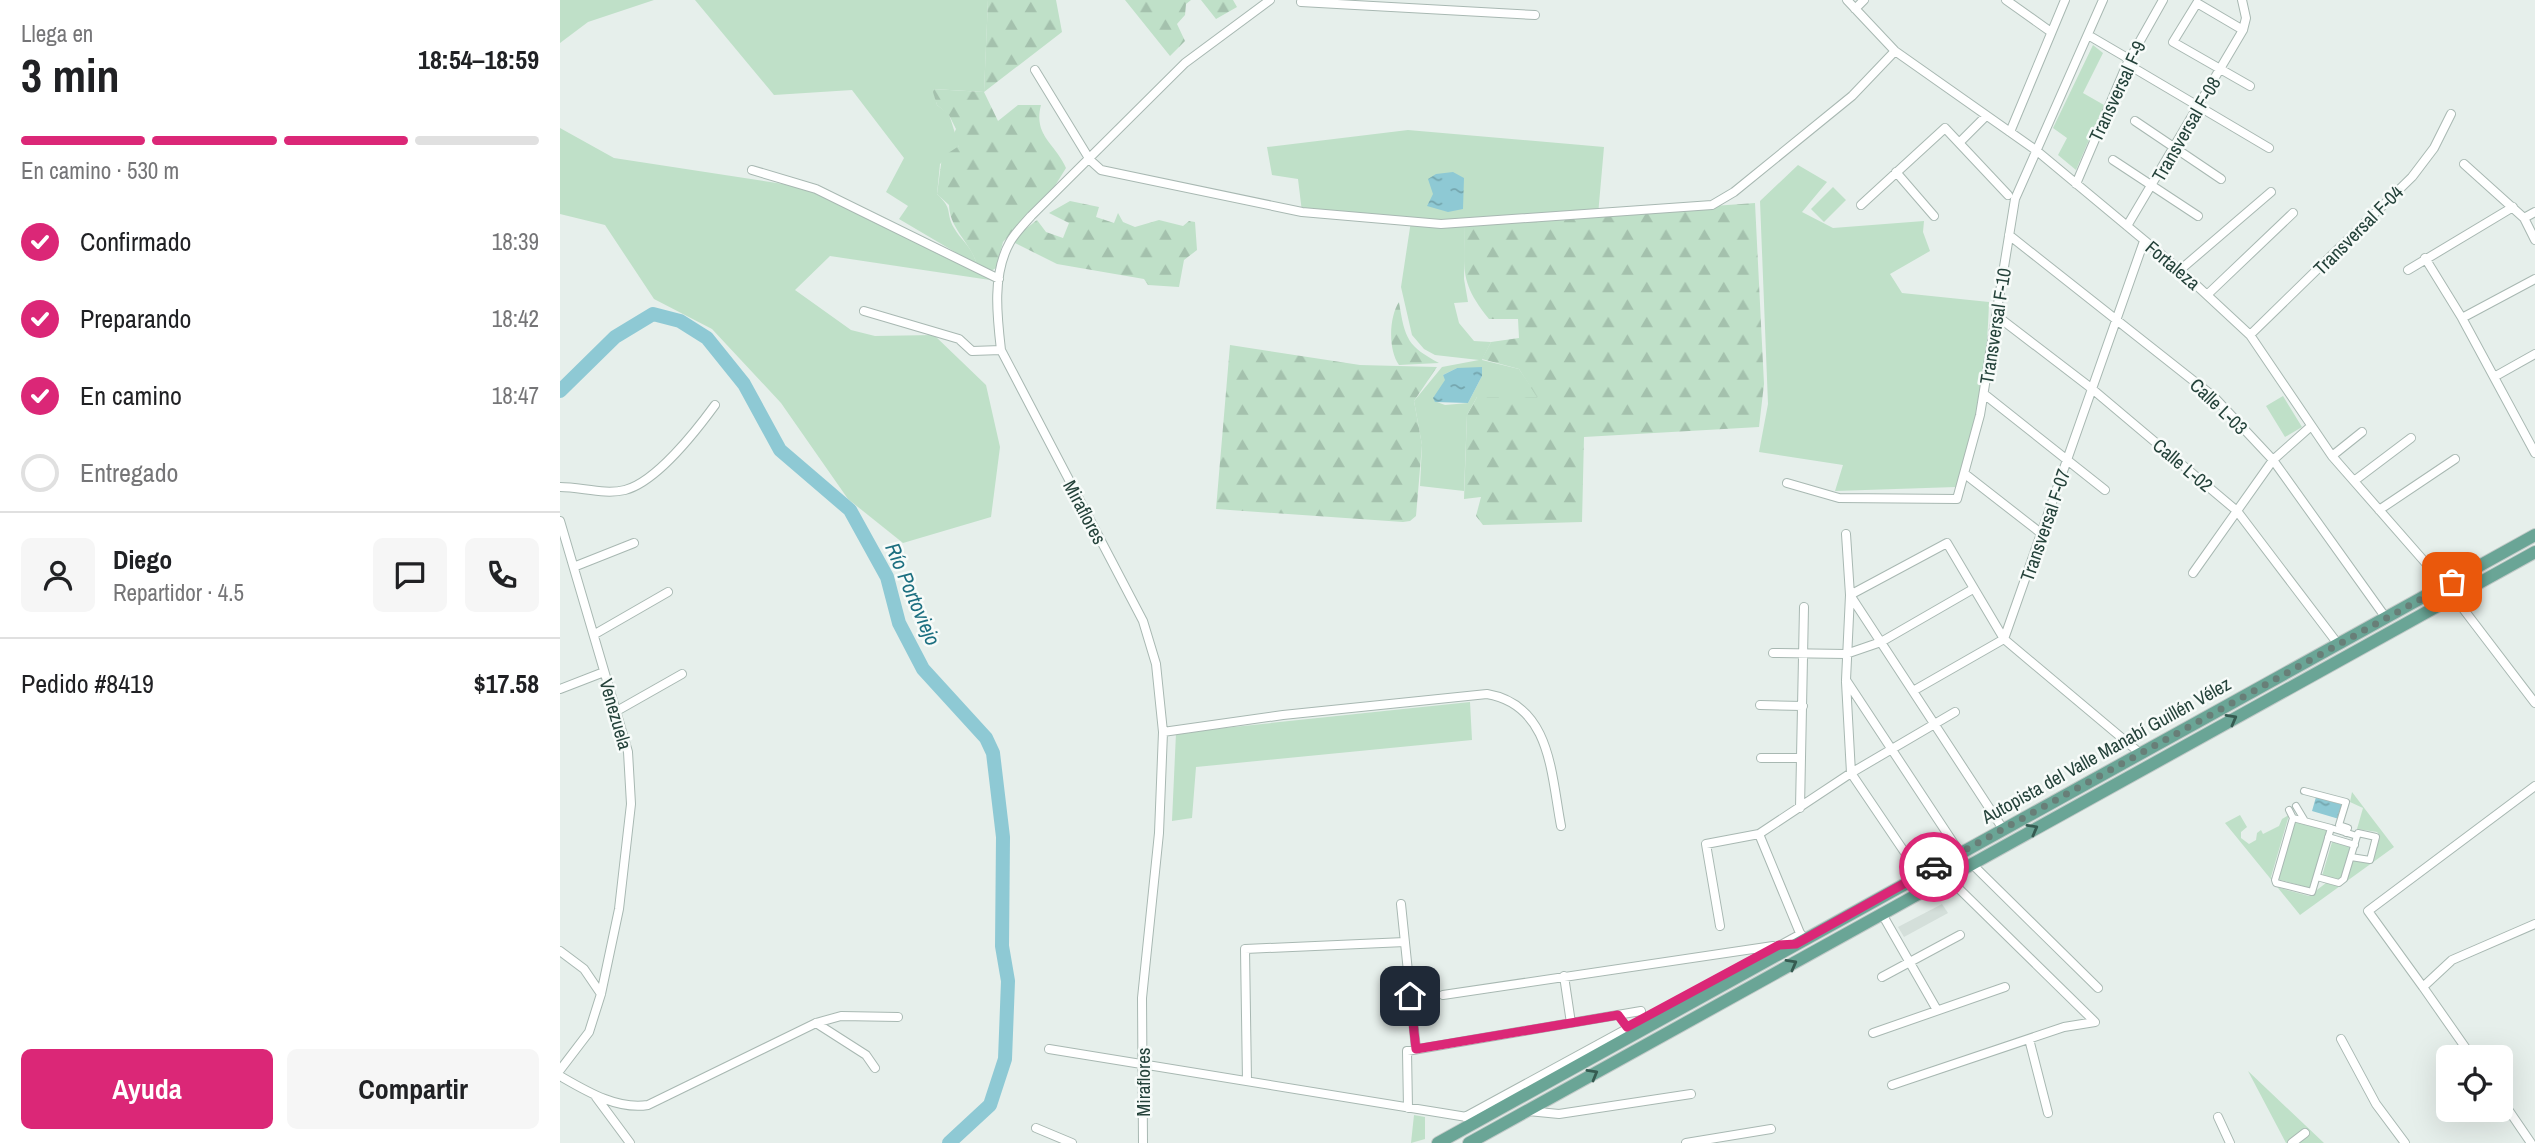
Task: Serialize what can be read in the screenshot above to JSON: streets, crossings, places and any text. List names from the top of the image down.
{
  "streets": {
    "main road": ["Autopista del Valle Manabí Guillén Vélez"],
    "street": [
      "Transversal F-9",
      "Transversal F-08",
      "Transversal F-04",
      "Fortaleza",
      "Transversal F-10",
      "Calle L-03",
      "Calle L-02",
      "Miraflores",
      "Transversal F-07",
      "Venezuela"
    ]
  },
  "crossings": [
    ["Transversal F-9", "Fortaleza"],
    ["Transversal F-08", "Fortaleza"],
    ["Transversal F-04", "Fortaleza"],
    ["Fortaleza", "Transversal F-10"],
    ["Fortaleza", "Transversal F-07"],
    ["Fortaleza", "Autopista del Valle Manabí Guillén Vélez"],
    ["Transversal F-10", "Calle L-03"],
    ["Transversal F-10", "Calle L-02"],
    ["Calle L-03", "Transversal F-07"],
    ["Calle L-03", "Autopista del Valle Manabí Guillén Vélez"],
    ["Calle L-02", "Transversal F-07"],
    ["Calle L-02", "Autopista del Valle Manabí Guillén Vélez"]
  ],
  "water": ["Río Portoviejo"],
  "page": {
    "heading": ["3 min", "Llega en", "18:54–18:59"],
    "panel": [
      "Diego",
      "Repartidor · 4.5",
      "Pedido #8419",
      "$17.58"
    ],
    "bar": "En camino · 530 m",
    "list": [
      ["Confirmado", "18:39"],
      ["Preparando", "18:42"],
      ["En camino", "18:47"],
      "Entregado"
    ],
    "buttons": ["Ayuda", "Compartir"]
  }
}
